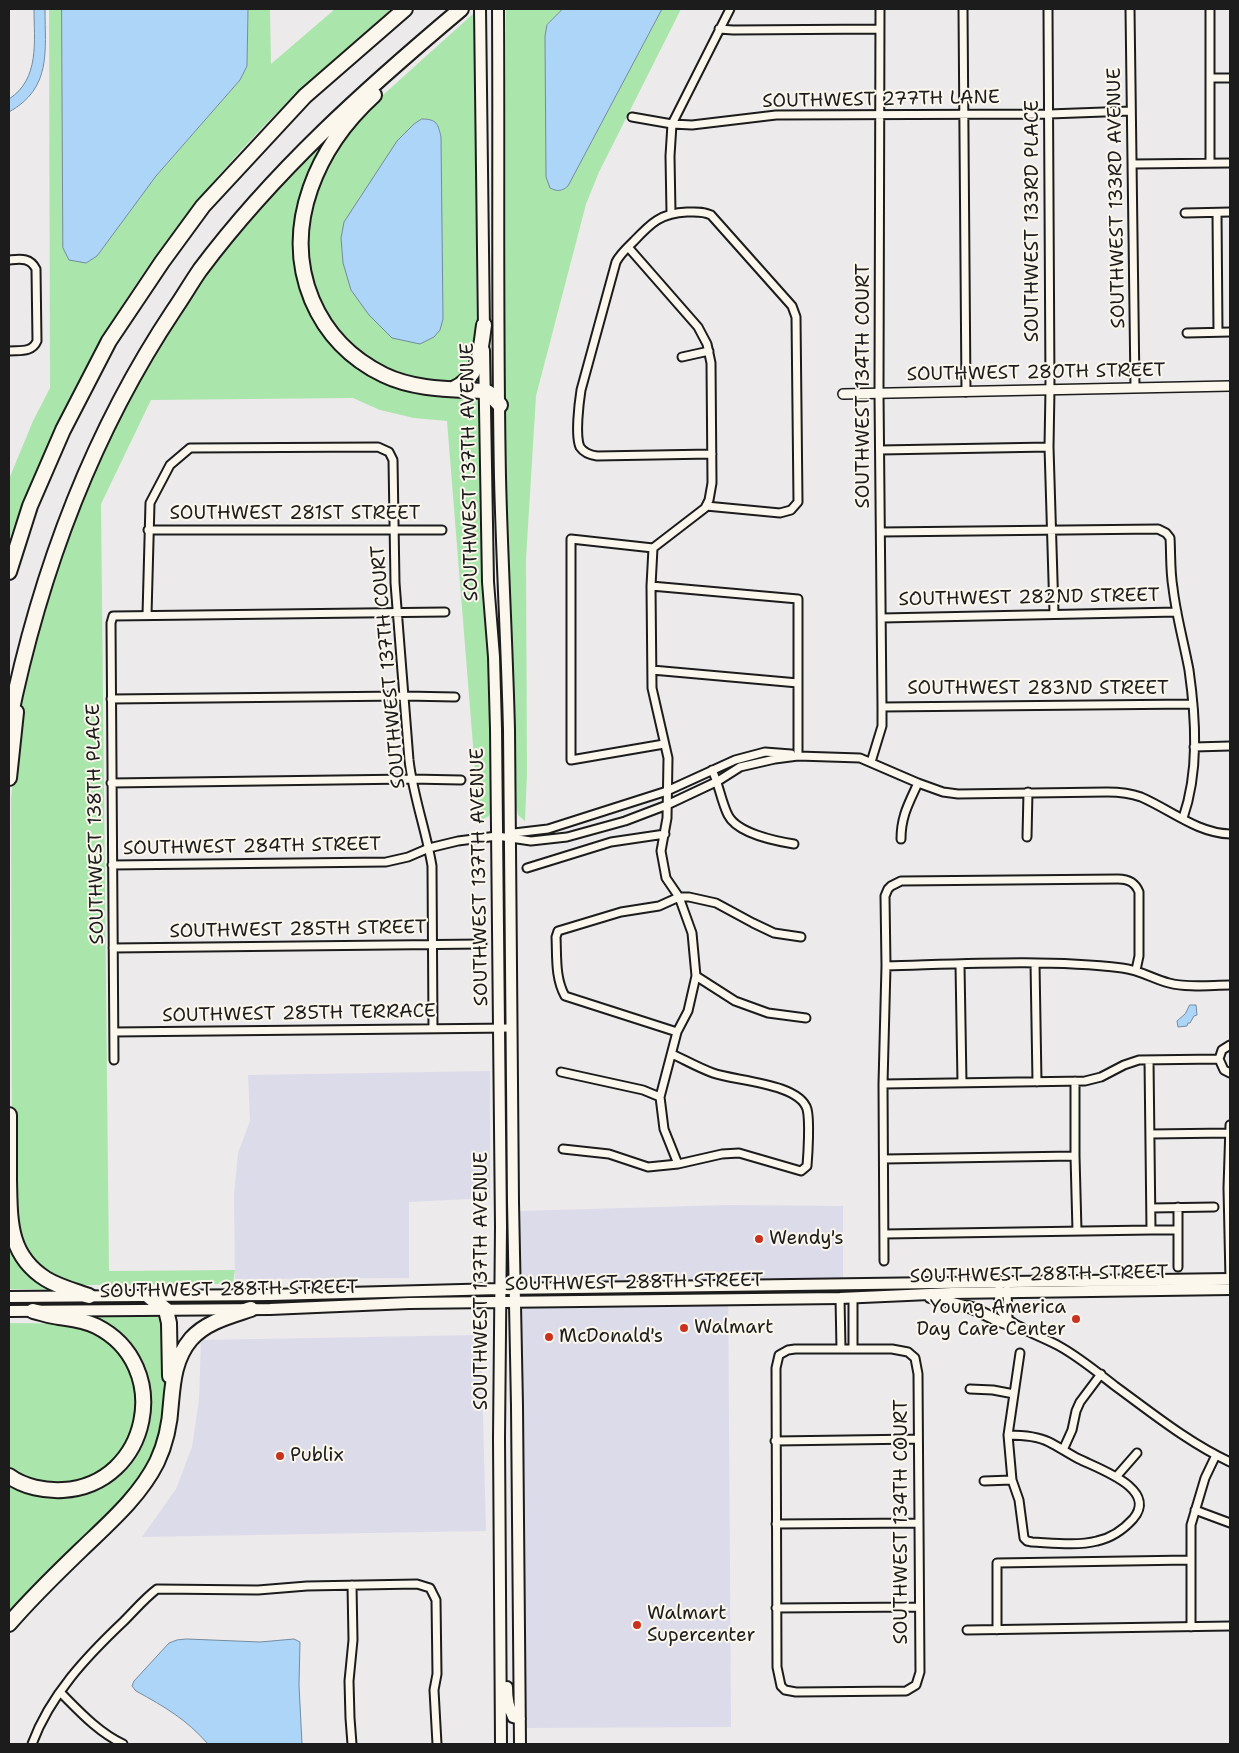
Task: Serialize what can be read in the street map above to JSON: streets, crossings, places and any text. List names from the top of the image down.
{
  "streets": {
    "main road": ["SOUTHWEST 137TH AVENUE", "SOUTHWEST 288TH STREET"],
    "street": [
      "SOUTHWEST 277TH LANE",
      "SOUTHWEST 133RD AVENUE",
      "SOUTHWEST 133RD PLACE",
      "SOUTHWEST 280TH STREET",
      "SOUTHWEST 134TH COURT",
      "SOUTHWEST 281ST STREET",
      "SOUTHWEST 282ND STREET",
      "SOUTHWEST 137TH COURT",
      "SOUTHWEST 283ND STREET",
      "SOUTHWEST 138TH PLACE",
      "SOUTHWEST 284TH STREET",
      "SOUTHWEST 285TH STREET",
      "SOUTHWEST 285TH TERRACE"
    ]
  },
  "crossings": [
    ["SOUTHWEST 277TH LANE", "SOUTHWEST 133RD AVENUE"],
    ["SOUTHWEST 277TH LANE", "SOUTHWEST 133RD PLACE"],
    ["SOUTHWEST 277TH LANE", "SOUTHWEST 134TH COURT"],
    ["SOUTHWEST 133RD AVENUE", "SOUTHWEST 280TH STREET"],
    ["SOUTHWEST 133RD PLACE", "SOUTHWEST 280TH STREET"],
    ["SOUTHWEST 133RD PLACE", "SOUTHWEST 282ND STREET"],
    ["SOUTHWEST 280TH STREET", "SOUTHWEST 134TH COURT"],
    ["SOUTHWEST 134TH COURT", "SOUTHWEST 282ND STREET"],
    ["SOUTHWEST 134TH COURT", "SOUTHWEST 283ND STREET"],
    ["SOUTHWEST 134TH COURT", "SOUTHWEST 284TH STREET"],
    ["SOUTHWEST 137TH AVENUE", "SOUTHWEST 284TH STREET"],
    ["SOUTHWEST 137TH AVENUE", "SOUTHWEST 285TH TERRACE"],
    ["SOUTHWEST 137TH AVENUE", "SOUTHWEST 288TH STREET"],
    ["SOUTHWEST 281ST STREET", "SOUTHWEST 137TH COURT"],
    ["SOUTHWEST 137TH COURT", "SOUTHWEST 284TH STREET"],
    ["SOUTHWEST 137TH COURT", "SOUTHWEST 285TH STREET"],
    ["SOUTHWEST 137TH COURT", "SOUTHWEST 285TH TERRACE"],
    ["SOUTHWEST 138TH PLACE", "SOUTHWEST 284TH STREET"],
    ["SOUTHWEST 138TH PLACE", "SOUTHWEST 285TH STREET"],
    ["SOUTHWEST 138TH PLACE", "SOUTHWEST 285TH TERRACE"]
  ],
  "places": [
    "Wendy's",
    "Young America Day Care Center",
    "Walmart",
    "McDonald's",
    "Publix",
    "Walmart Supercenter"
  ]
}
